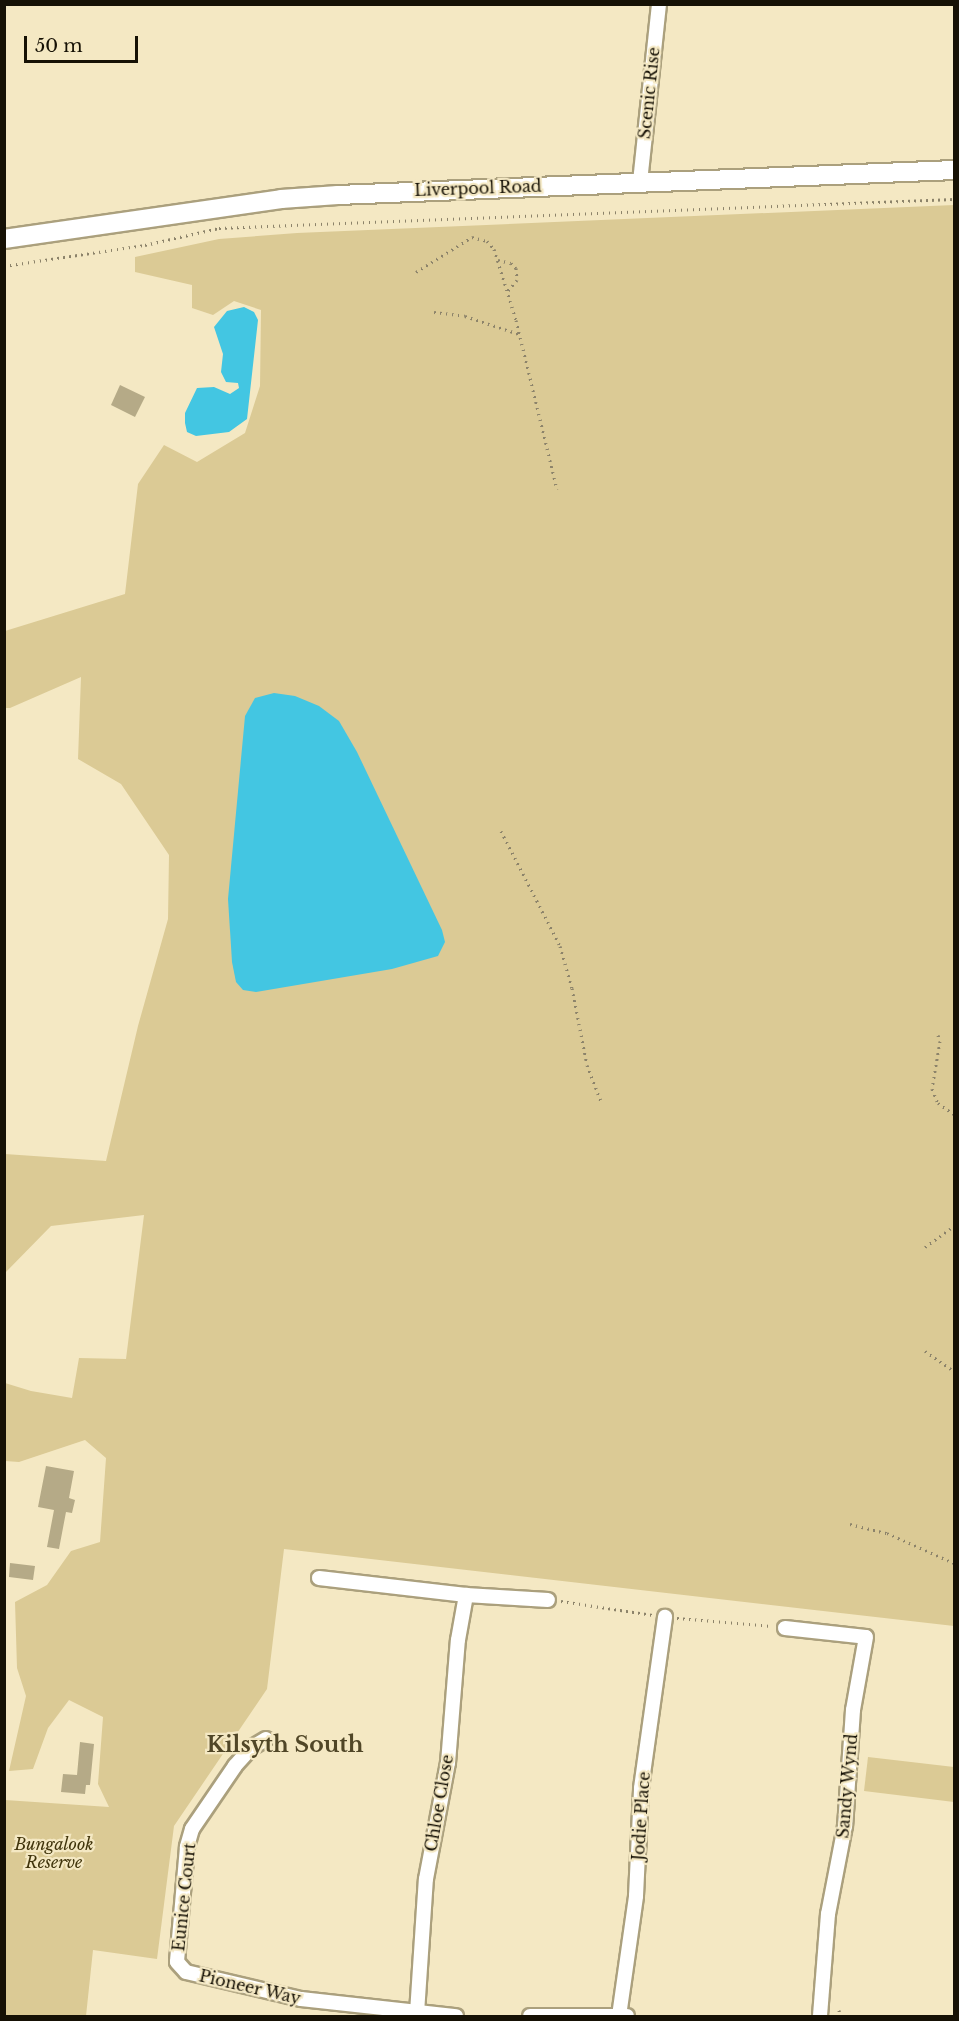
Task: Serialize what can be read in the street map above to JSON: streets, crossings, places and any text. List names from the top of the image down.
{
  "streets": {
    "main road": ["Liverpool Road"],
    "street": [
      "Scenic Rise",
      "Sandy Wynd",
      "Chloe Close",
      "Jodie Place",
      "Eunice Court",
      "Pioneer Way"
    ]
  },
  "crossings": [
    ["Scenic Rise", "Liverpool Road"],
    ["Chloe Close", "Pioneer Way"],
    ["Eunice Court", "Pioneer Way"]
  ],
  "districts": ["Kilsyth South"],
  "parks": ["Bungalook Reserve"],
  "scale_bar": "50 m"
}
